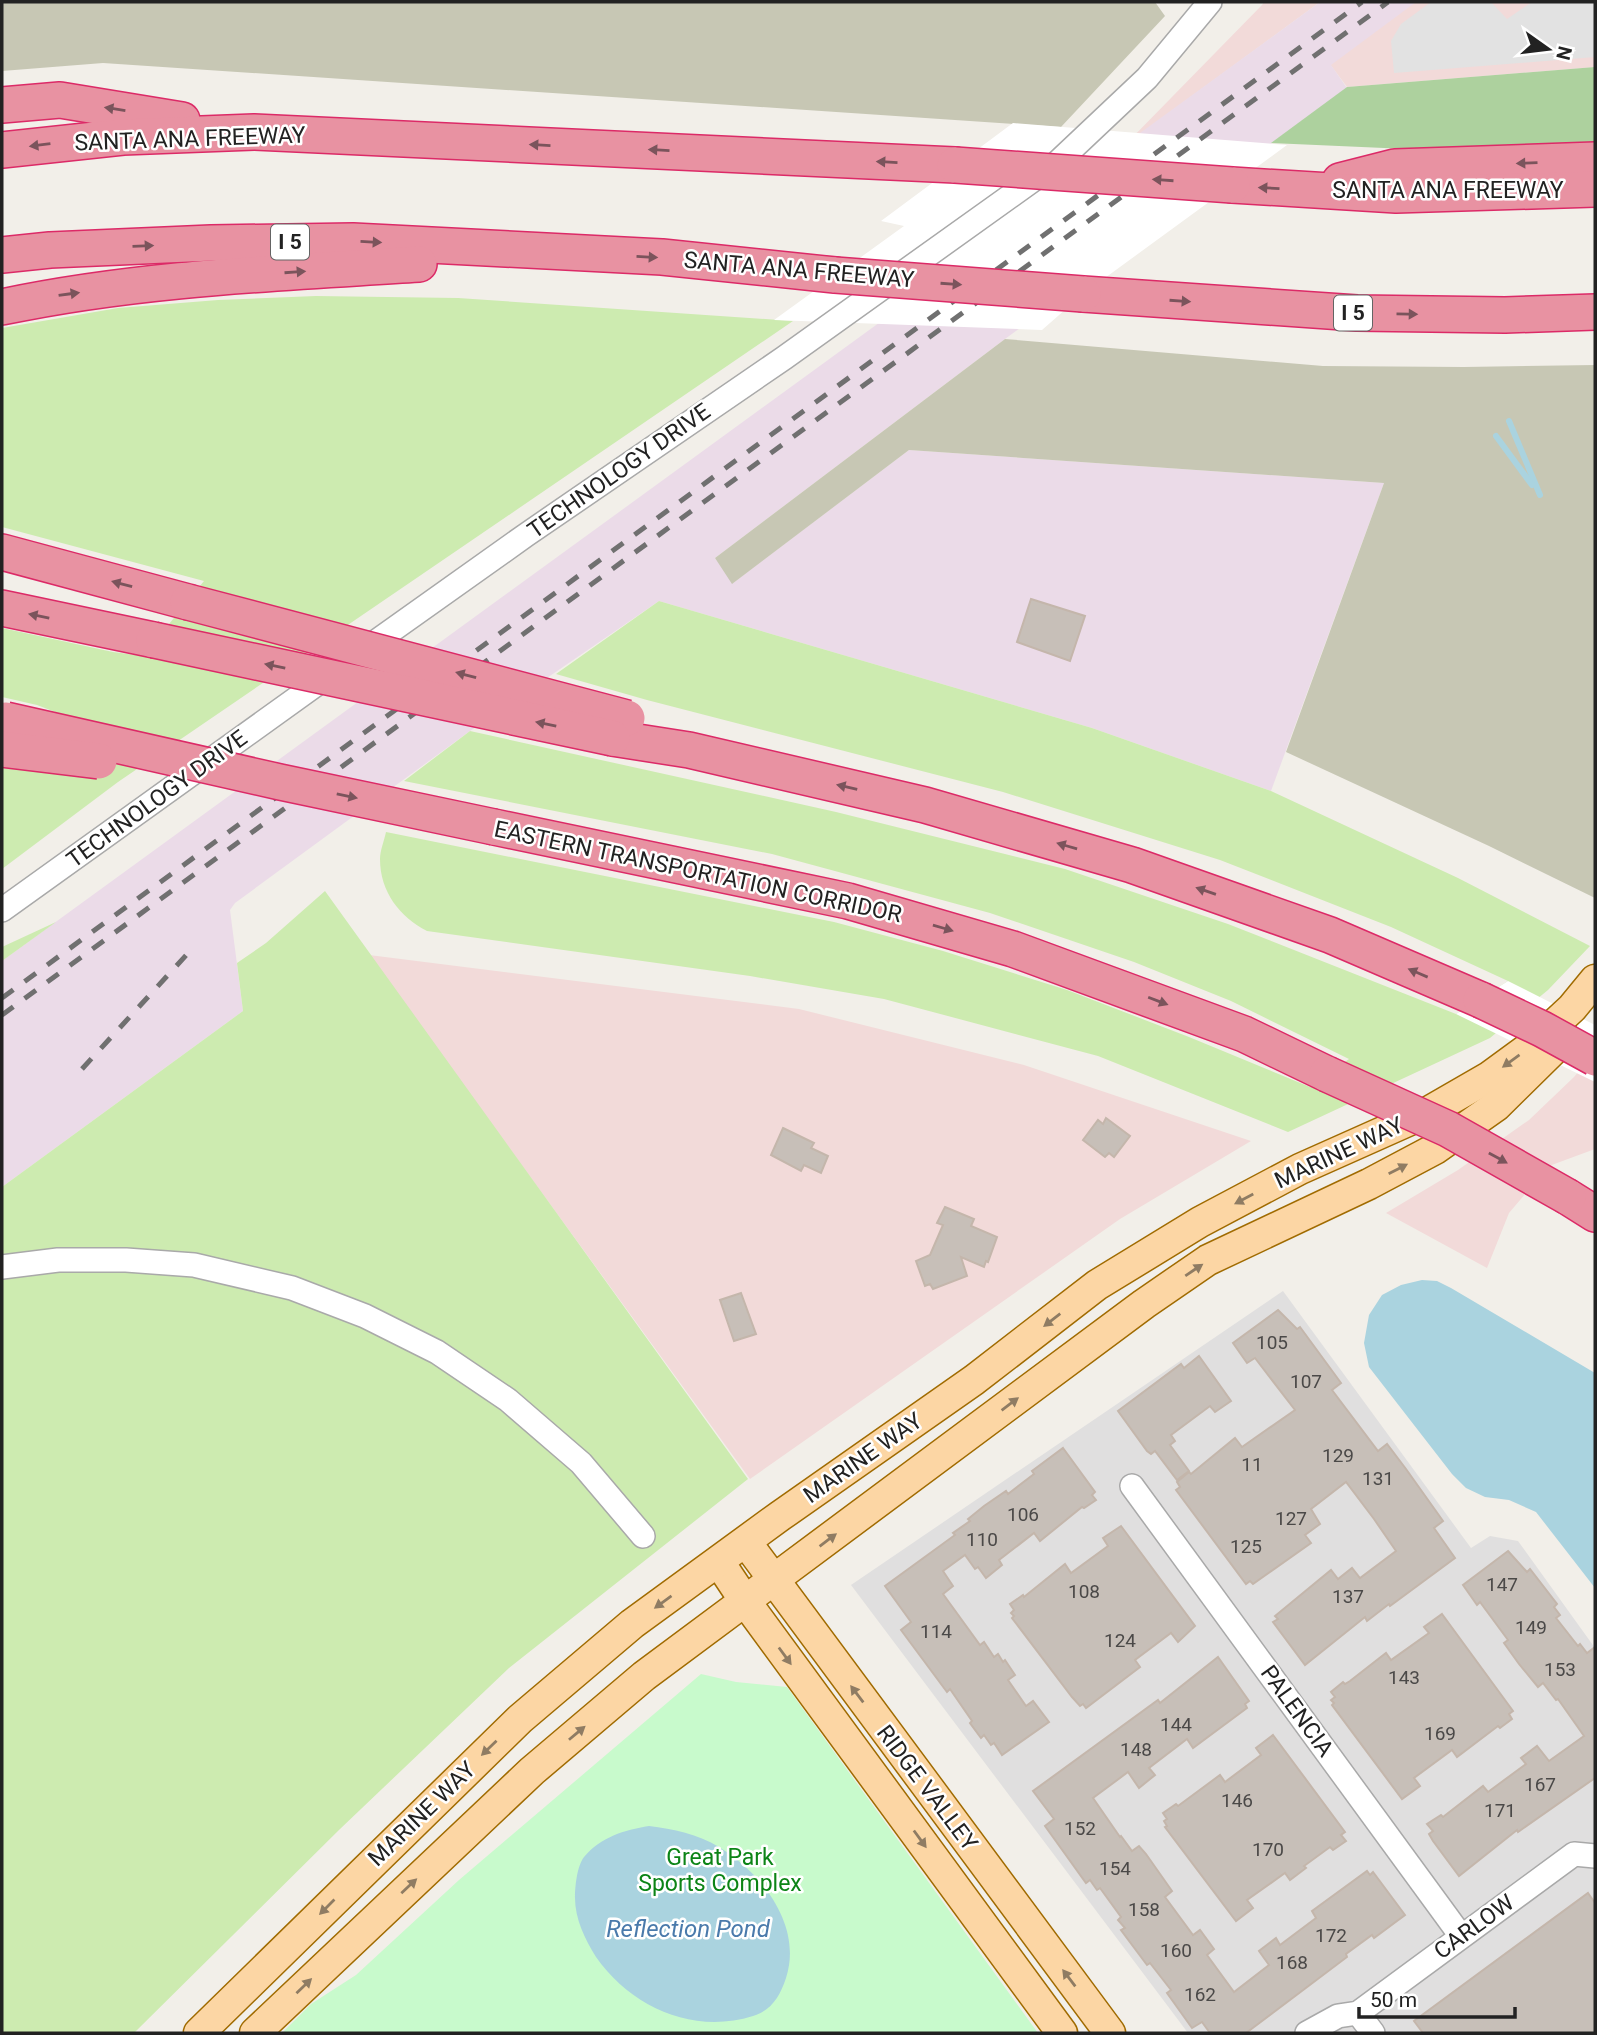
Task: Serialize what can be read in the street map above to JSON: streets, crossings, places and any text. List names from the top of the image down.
{
  "streets": {
    "highway": ["SANTA ANA FREEWAY", "I 5", "EASTERN TRANSPORTATION CORRIDOR"],
    "main road": ["MARINE WAY", "RIDGE VALLEY"],
    "street": ["TECHNOLOGY DRIVE", "PALENCIA", "CARLOW"]
  },
  "crossings": [
    ["MARINE WAY", "RIDGE VALLEY"],
    ["PALENCIA", "CARLOW"]
  ],
  "water": ["Reflection Pond"],
  "parks": ["Great Park Sports Complex"],
  "house_numbers": [
    "105",
    "107",
    "129",
    "11",
    "131",
    "106",
    "127",
    "110",
    "125",
    "147",
    "108",
    "137",
    "149",
    "114",
    "124",
    "153",
    "143",
    "144",
    "169",
    "148",
    "167",
    "146",
    "171",
    "152",
    "170",
    "154",
    "158",
    "172",
    "160",
    "168",
    "162"
  ],
  "scale_bar": "50 m",
  "north": "right"
}
